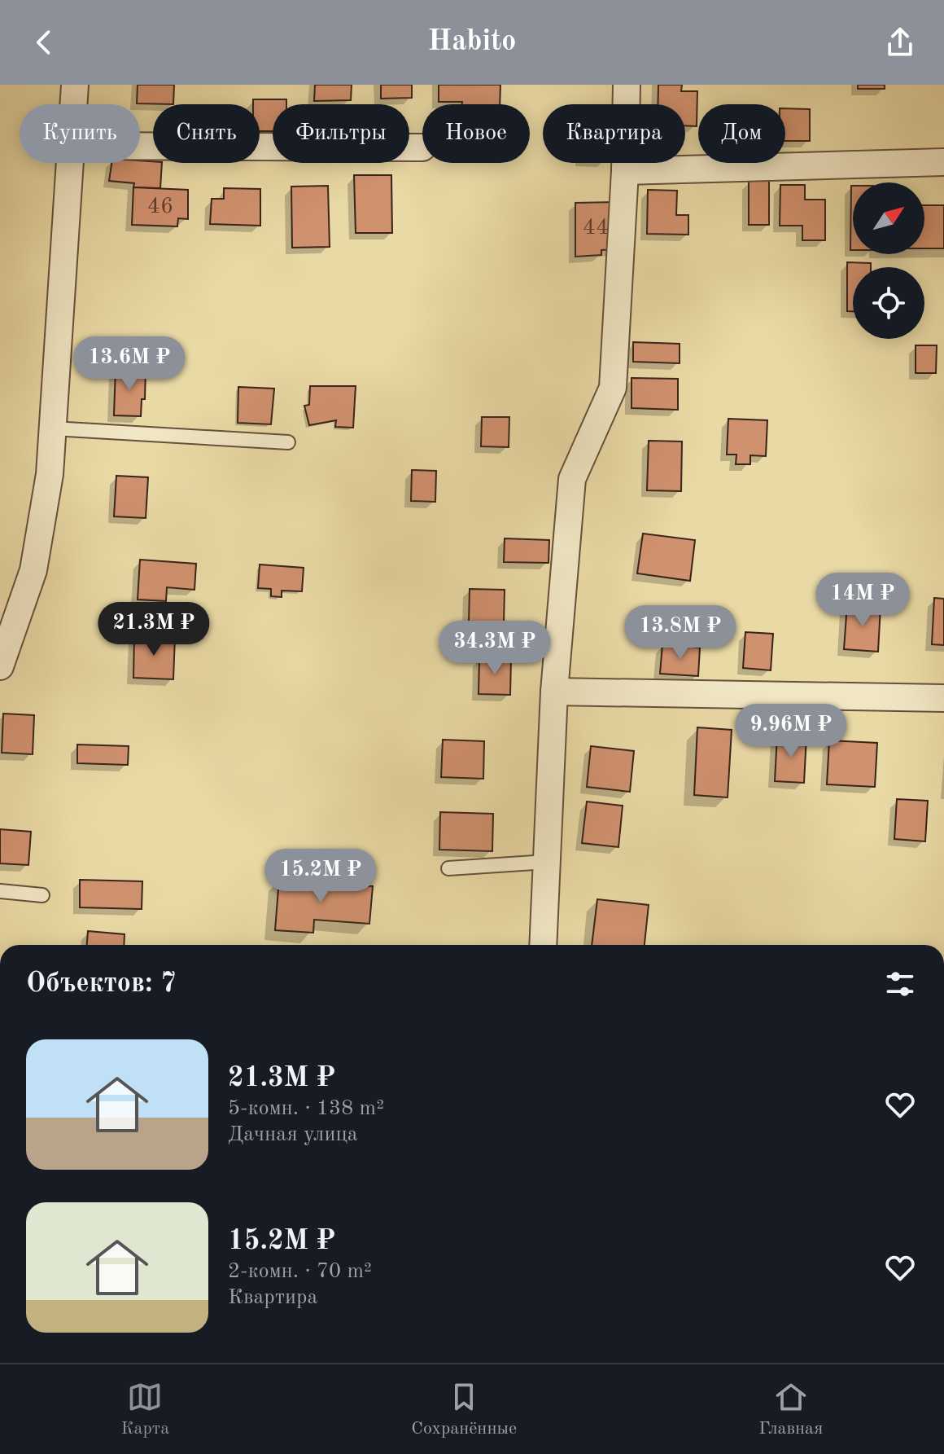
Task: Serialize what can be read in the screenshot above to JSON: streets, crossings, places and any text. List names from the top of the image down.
{
  "house_numbers": ["46", "44"],
  "north": "top right",
  "page": {
    "header": "Habito",
    "chip": [
      "Купить",
      "Снять",
      "Фильтры",
      "Новое",
      "Квартира",
      "Дом"
    ],
    "price": [
      "13.6M ₽",
      "14M ₽",
      "21.3M ₽",
      "13.8M ₽",
      "34.3M ₽",
      "9.96M ₽",
      "15.2M ₽"
    ],
    "heading": "Объектов: 7",
    "list": [
      {
        "name": "21.3M ₽",
        "note": "5-комн. · 138 m² · Дачная улица"
      },
      {
        "name": "15.2M ₽",
        "note": "2-комн. · 70 m² · Квартира"
      }
    ],
    "tabs": ["Карта", "Сохранённые", "Главная"]
  }
}
